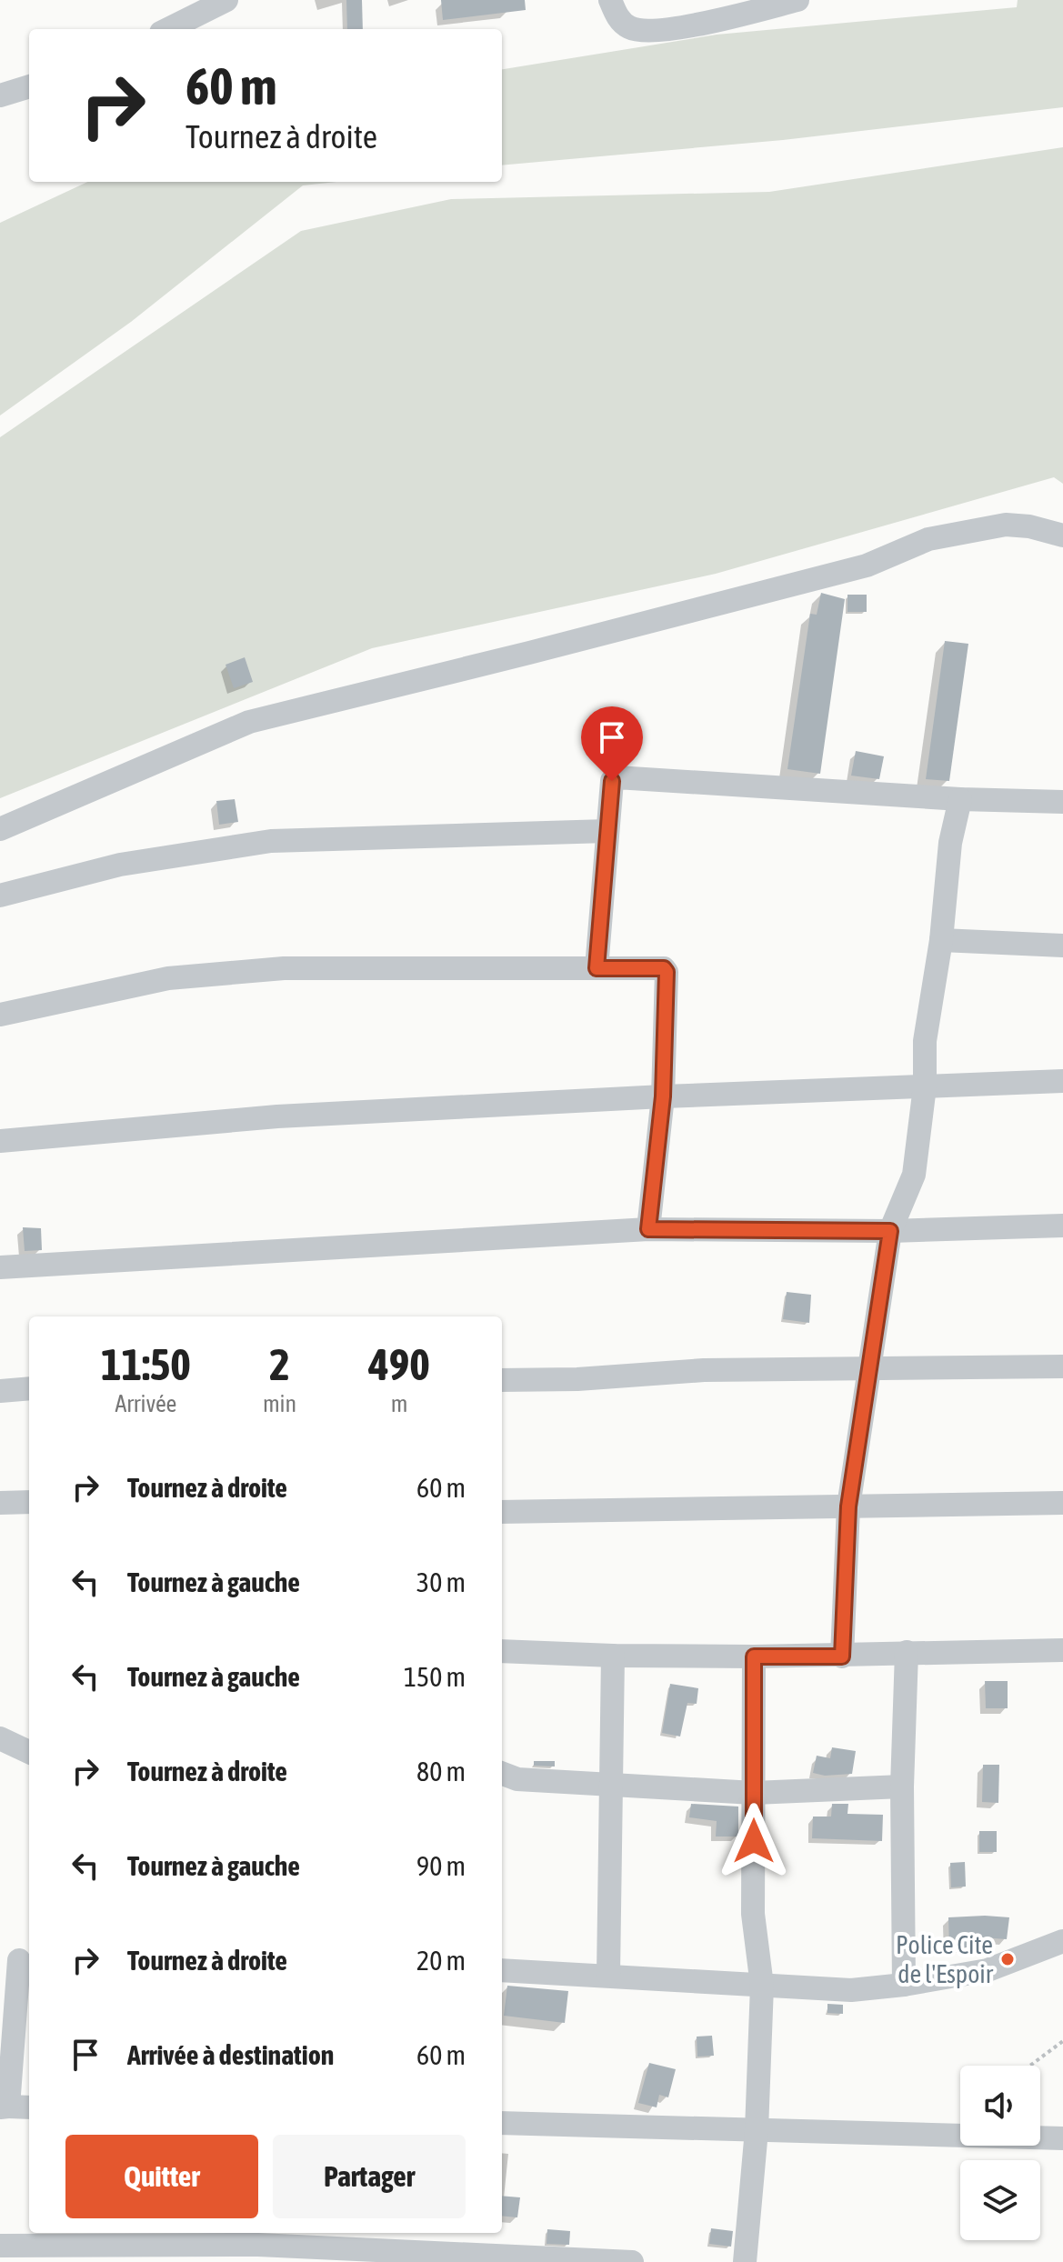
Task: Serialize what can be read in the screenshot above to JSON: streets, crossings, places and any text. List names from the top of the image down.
{
  "places": ["Police Cite de l'Espoir"],
  "page": {
    "turn": ["60 m", "Tournez à droite"],
    "eta": [
      "11:50",
      "Arrivée",
      "2",
      "min",
      "490",
      "m"
    ],
    "list": [
      {
        "name": "Tournez à droite",
        "value": "60 m"
      },
      {
        "name": "Tournez à gauche",
        "value": "30 m"
      },
      {
        "name": "Tournez à gauche",
        "value": "150 m"
      },
      {
        "name": "Tournez à droite",
        "value": "80 m"
      },
      {
        "name": "Tournez à gauche",
        "value": "90 m"
      },
      {
        "name": "Tournez à droite",
        "value": "20 m"
      },
      {
        "name": "Arrivée à destination",
        "value": "60 m"
      }
    ],
    "buttons": ["Quitter", "Partager"]
  }
}
